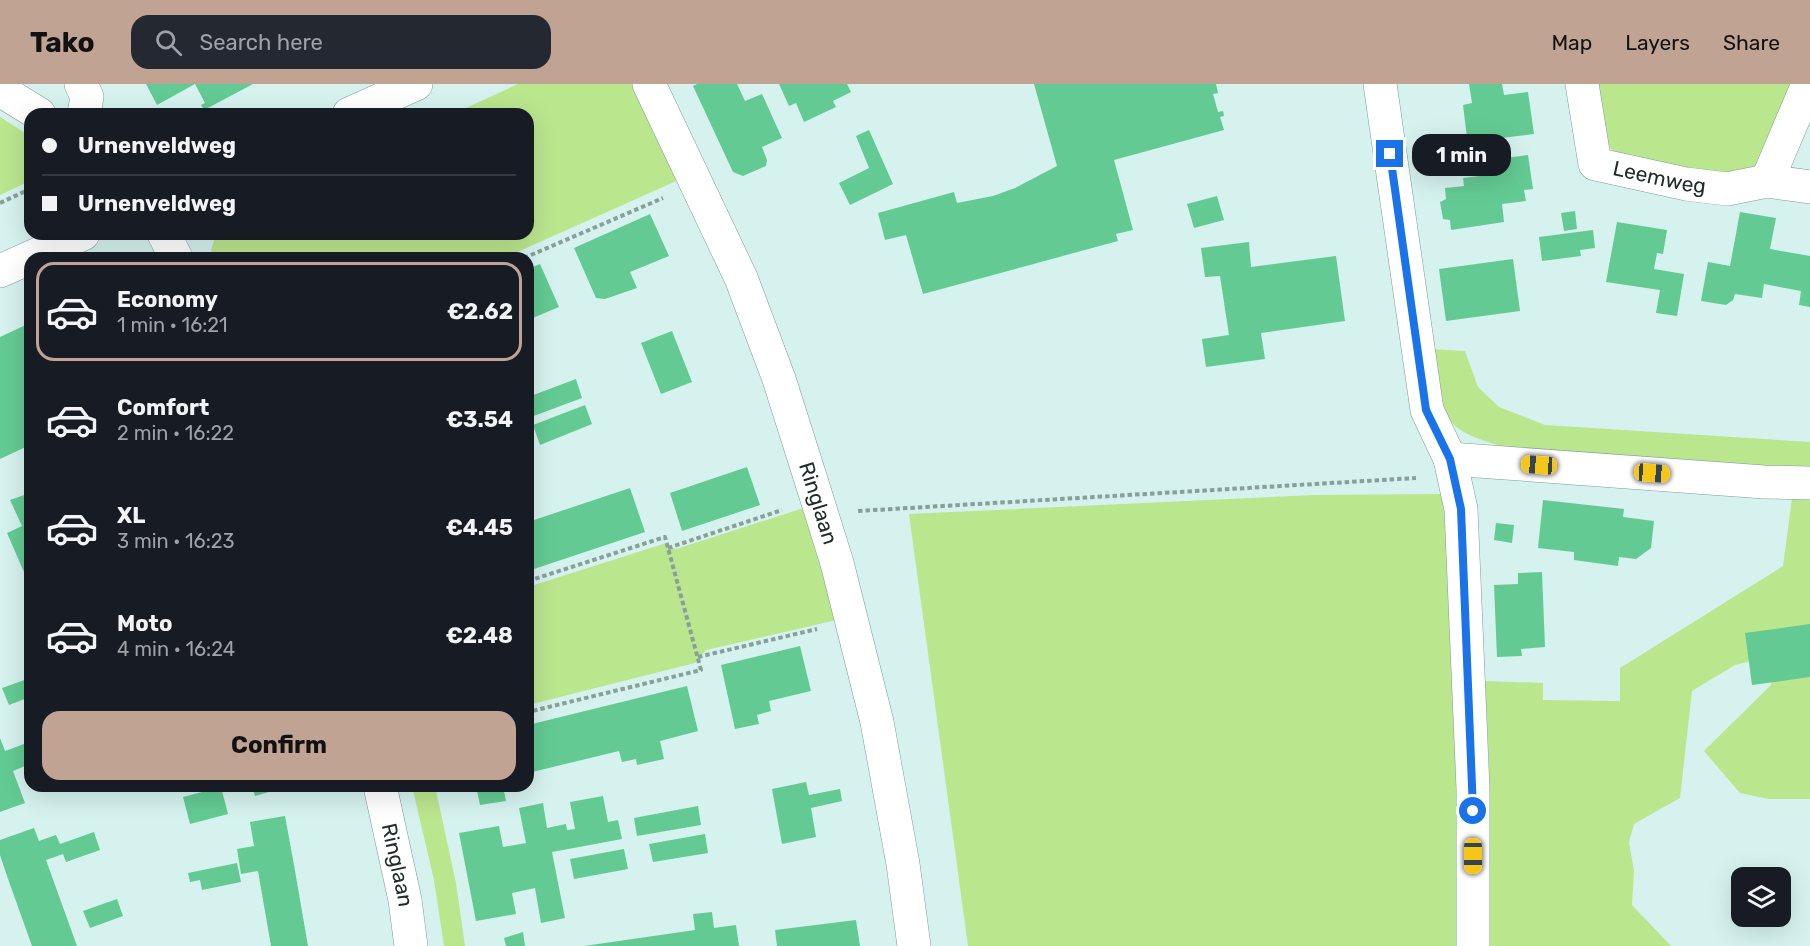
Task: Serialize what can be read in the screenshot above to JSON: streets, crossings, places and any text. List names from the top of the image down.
{
  "streets": {
    "street": ["Leemweg", "Ringlaan"]
  },
  "page": {
    "header": "Tako",
    "search": "Search here",
    "nav": ["Map", "Layers", "Share"],
    "banner": ["Urnenveldweg", "Urnenveldweg"],
    "bubble": "1 min",
    "list": [
      {
        "name": "Economy",
        "note": "1 min · 16:21",
        "value": "€2.62"
      },
      {
        "name": "Comfort",
        "note": "2 min · 16:22",
        "value": "€3.54"
      },
      {
        "name": "XL",
        "note": "3 min · 16:23",
        "value": "€4.45"
      },
      {
        "name": "Moto",
        "note": "4 min · 16:24",
        "value": "€2.48"
      }
    ],
    "buttons": "Confirm"
  }
}
